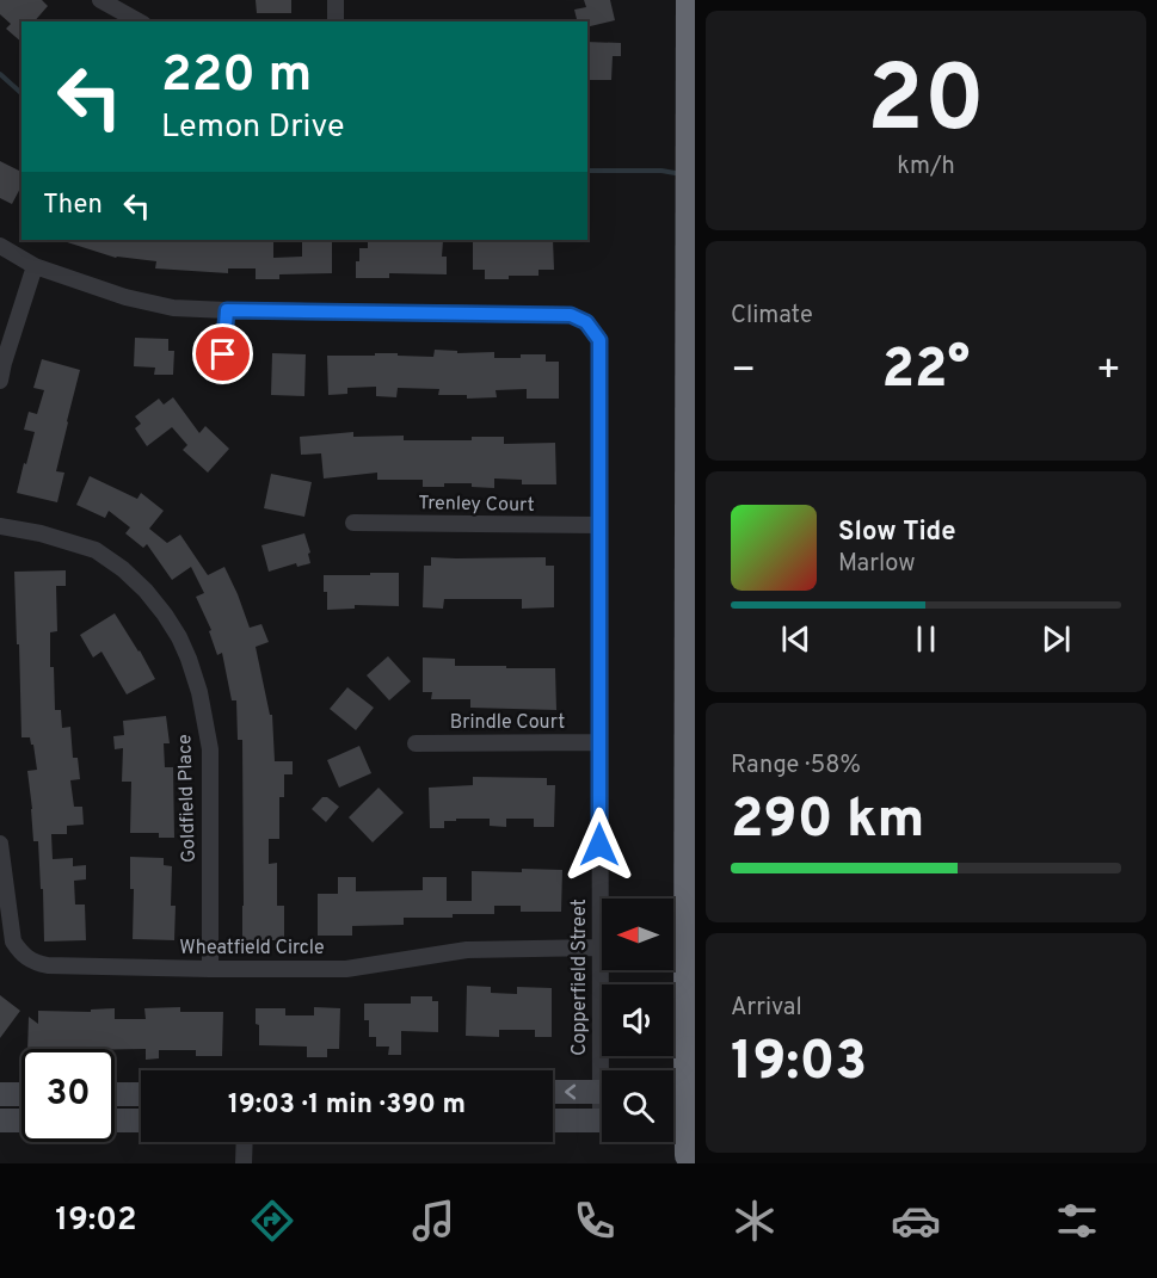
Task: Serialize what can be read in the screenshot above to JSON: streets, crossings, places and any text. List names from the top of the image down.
{
  "streets": {
    "street": [
      "Trenley Court",
      "Brindle Court",
      "Goldfield Place",
      "Wheatfield Circle",
      "Copperfield Street"
    ]
  },
  "crossings": [
    ["Trenley Court", "Copperfield Street"],
    ["Brindle Court", "Copperfield Street"],
    ["Goldfield Place", "Wheatfield Circle"],
    ["Wheatfield Circle", "Copperfield Street"]
  ],
  "north": "left",
  "page": {
    "tile": [
      ["20", "km/h"],
      "Climate",
      ["Range · 58%", "290 km"],
      ["Arrival", "19:03"]
    ],
    "turn": ["220 m", "Lemon Drive"],
    "then": "Then",
    "heat": ["−", "22°", "+"],
    "song": ["Slow Tide", "Marlow"],
    "limit": "30",
    "trip": "19:03 · 1 min · 390 m",
    "tabs": "19:02"
  }
}
